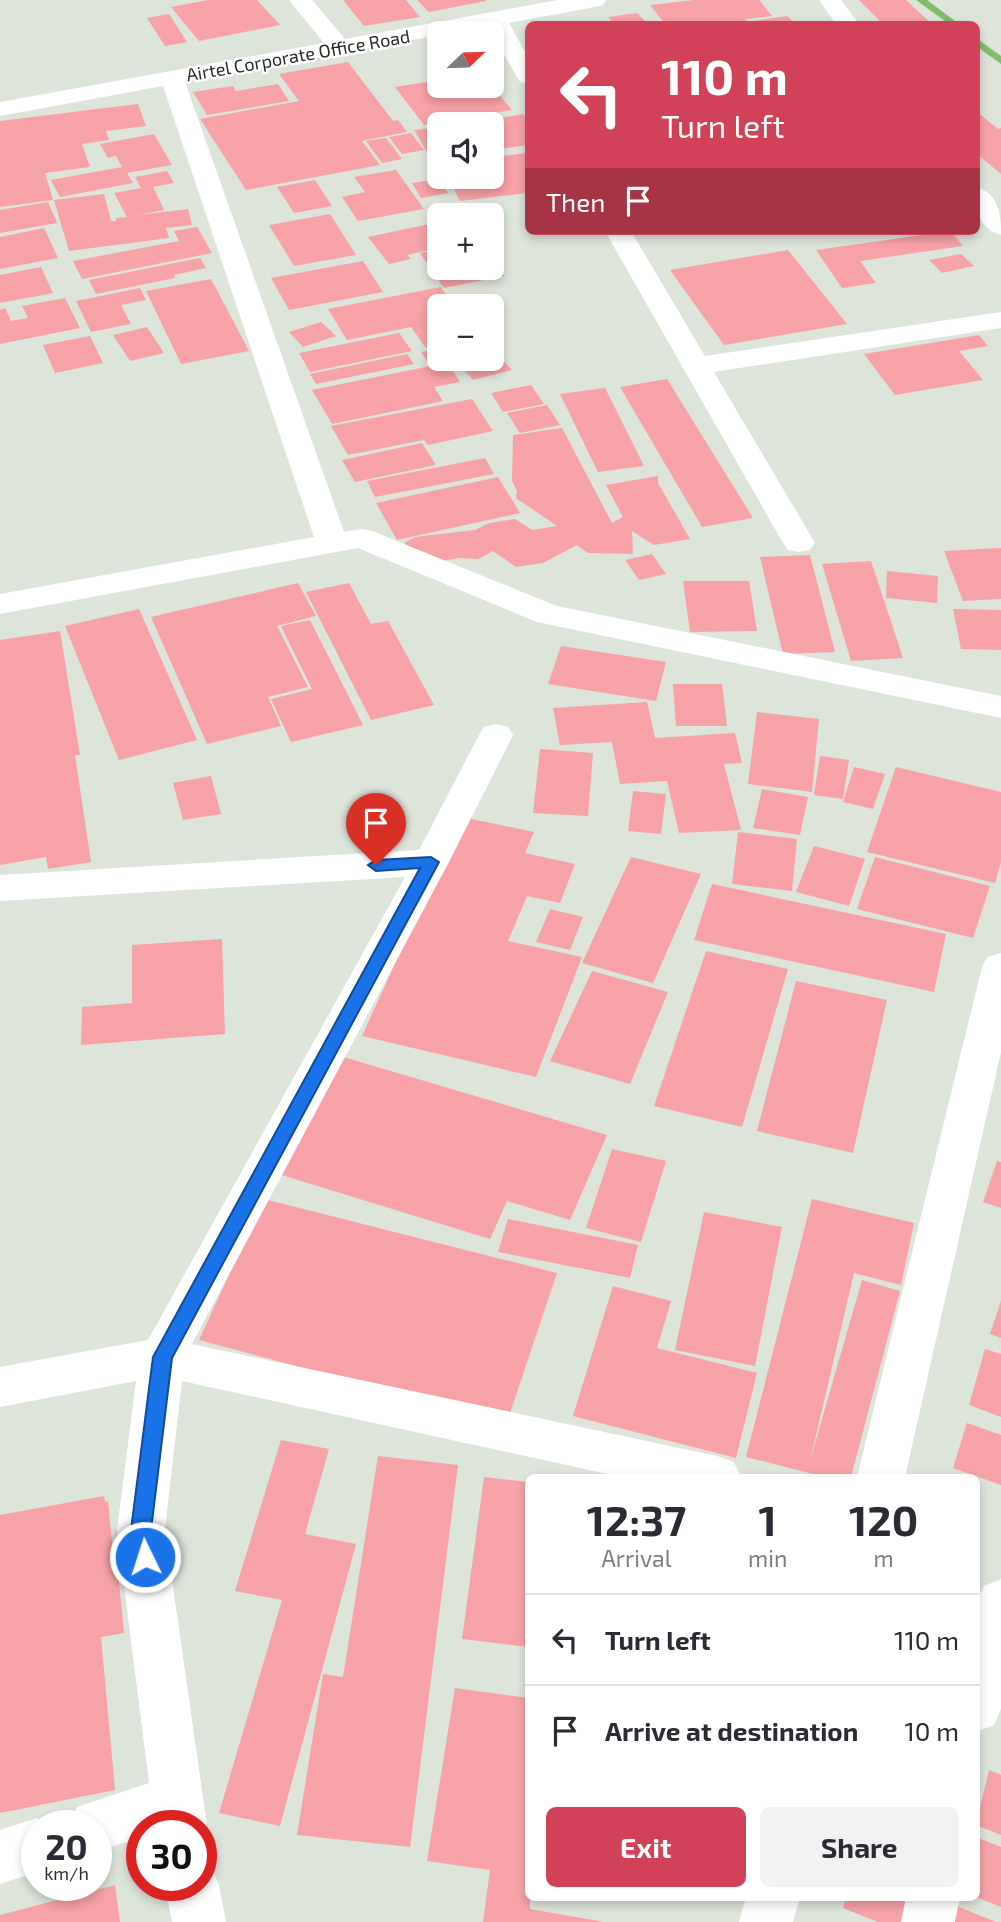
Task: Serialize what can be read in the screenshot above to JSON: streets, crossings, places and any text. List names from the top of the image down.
{
  "streets": {
    "street": ["Airtel Corporate Office Road"]
  },
  "north": "top right",
  "page": {
    "map_buttons": ["+", "−"],
    "turn": ["110 m", "Turn left"],
    "then": "Then",
    "eta": [
      "12:37",
      "Arrival",
      "1",
      "min",
      "120",
      "m"
    ],
    "list": [
      {
        "name": "Turn left",
        "value": "110 m"
      },
      {
        "name": "Arrive at destination",
        "value": "10 m"
      }
    ],
    "buttons": ["Exit", "Share"],
    "speed": "20 km/h",
    "limit": "30"
  }
}
